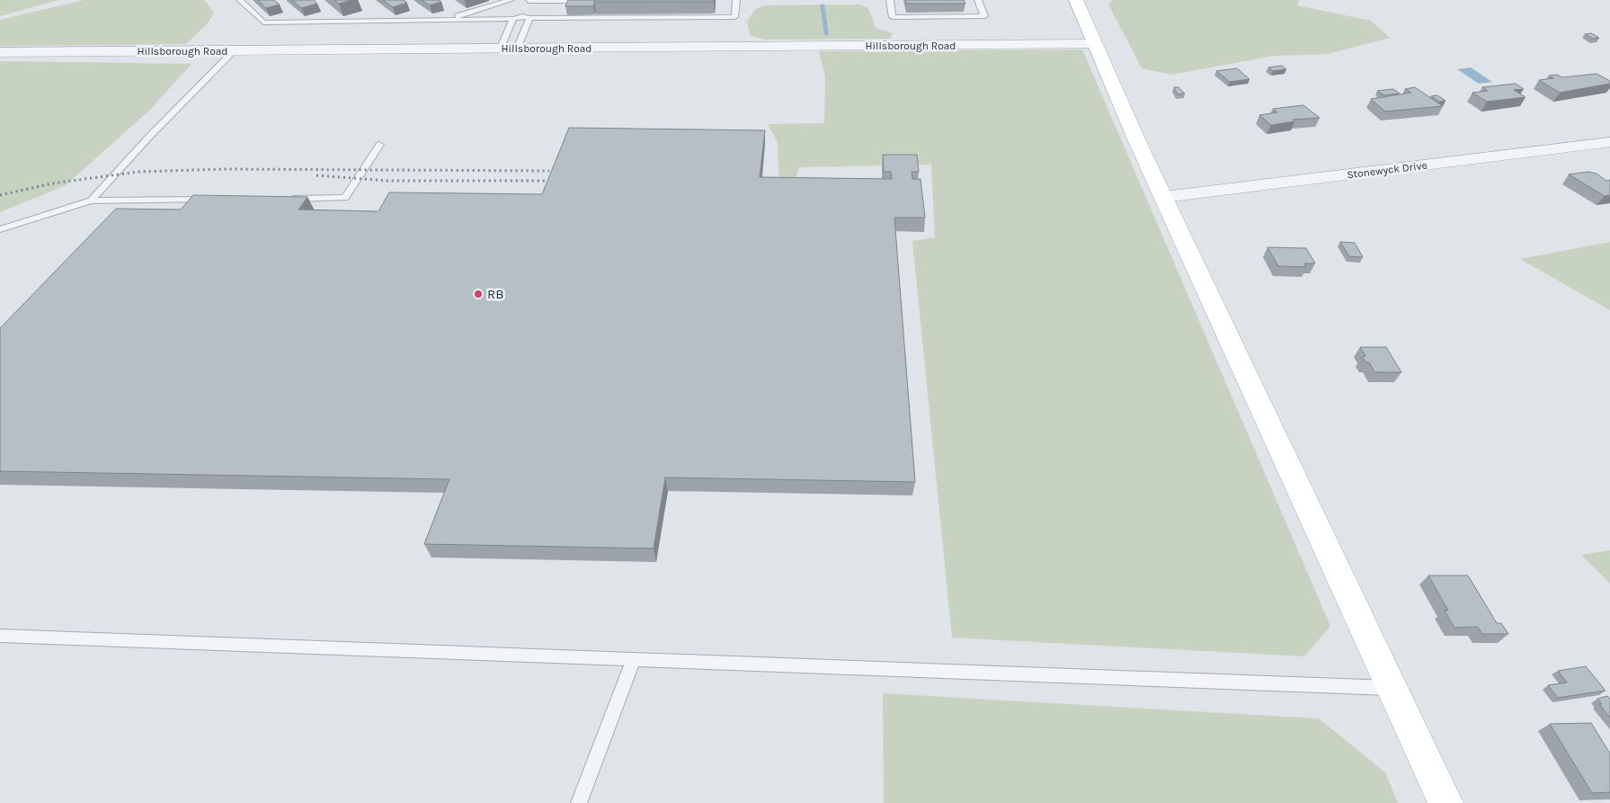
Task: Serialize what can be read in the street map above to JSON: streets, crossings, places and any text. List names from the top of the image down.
{
  "streets": {
    "street": ["Hillsborough Road", "Stonewyck Drive"]
  },
  "places": ["RB"]
}
